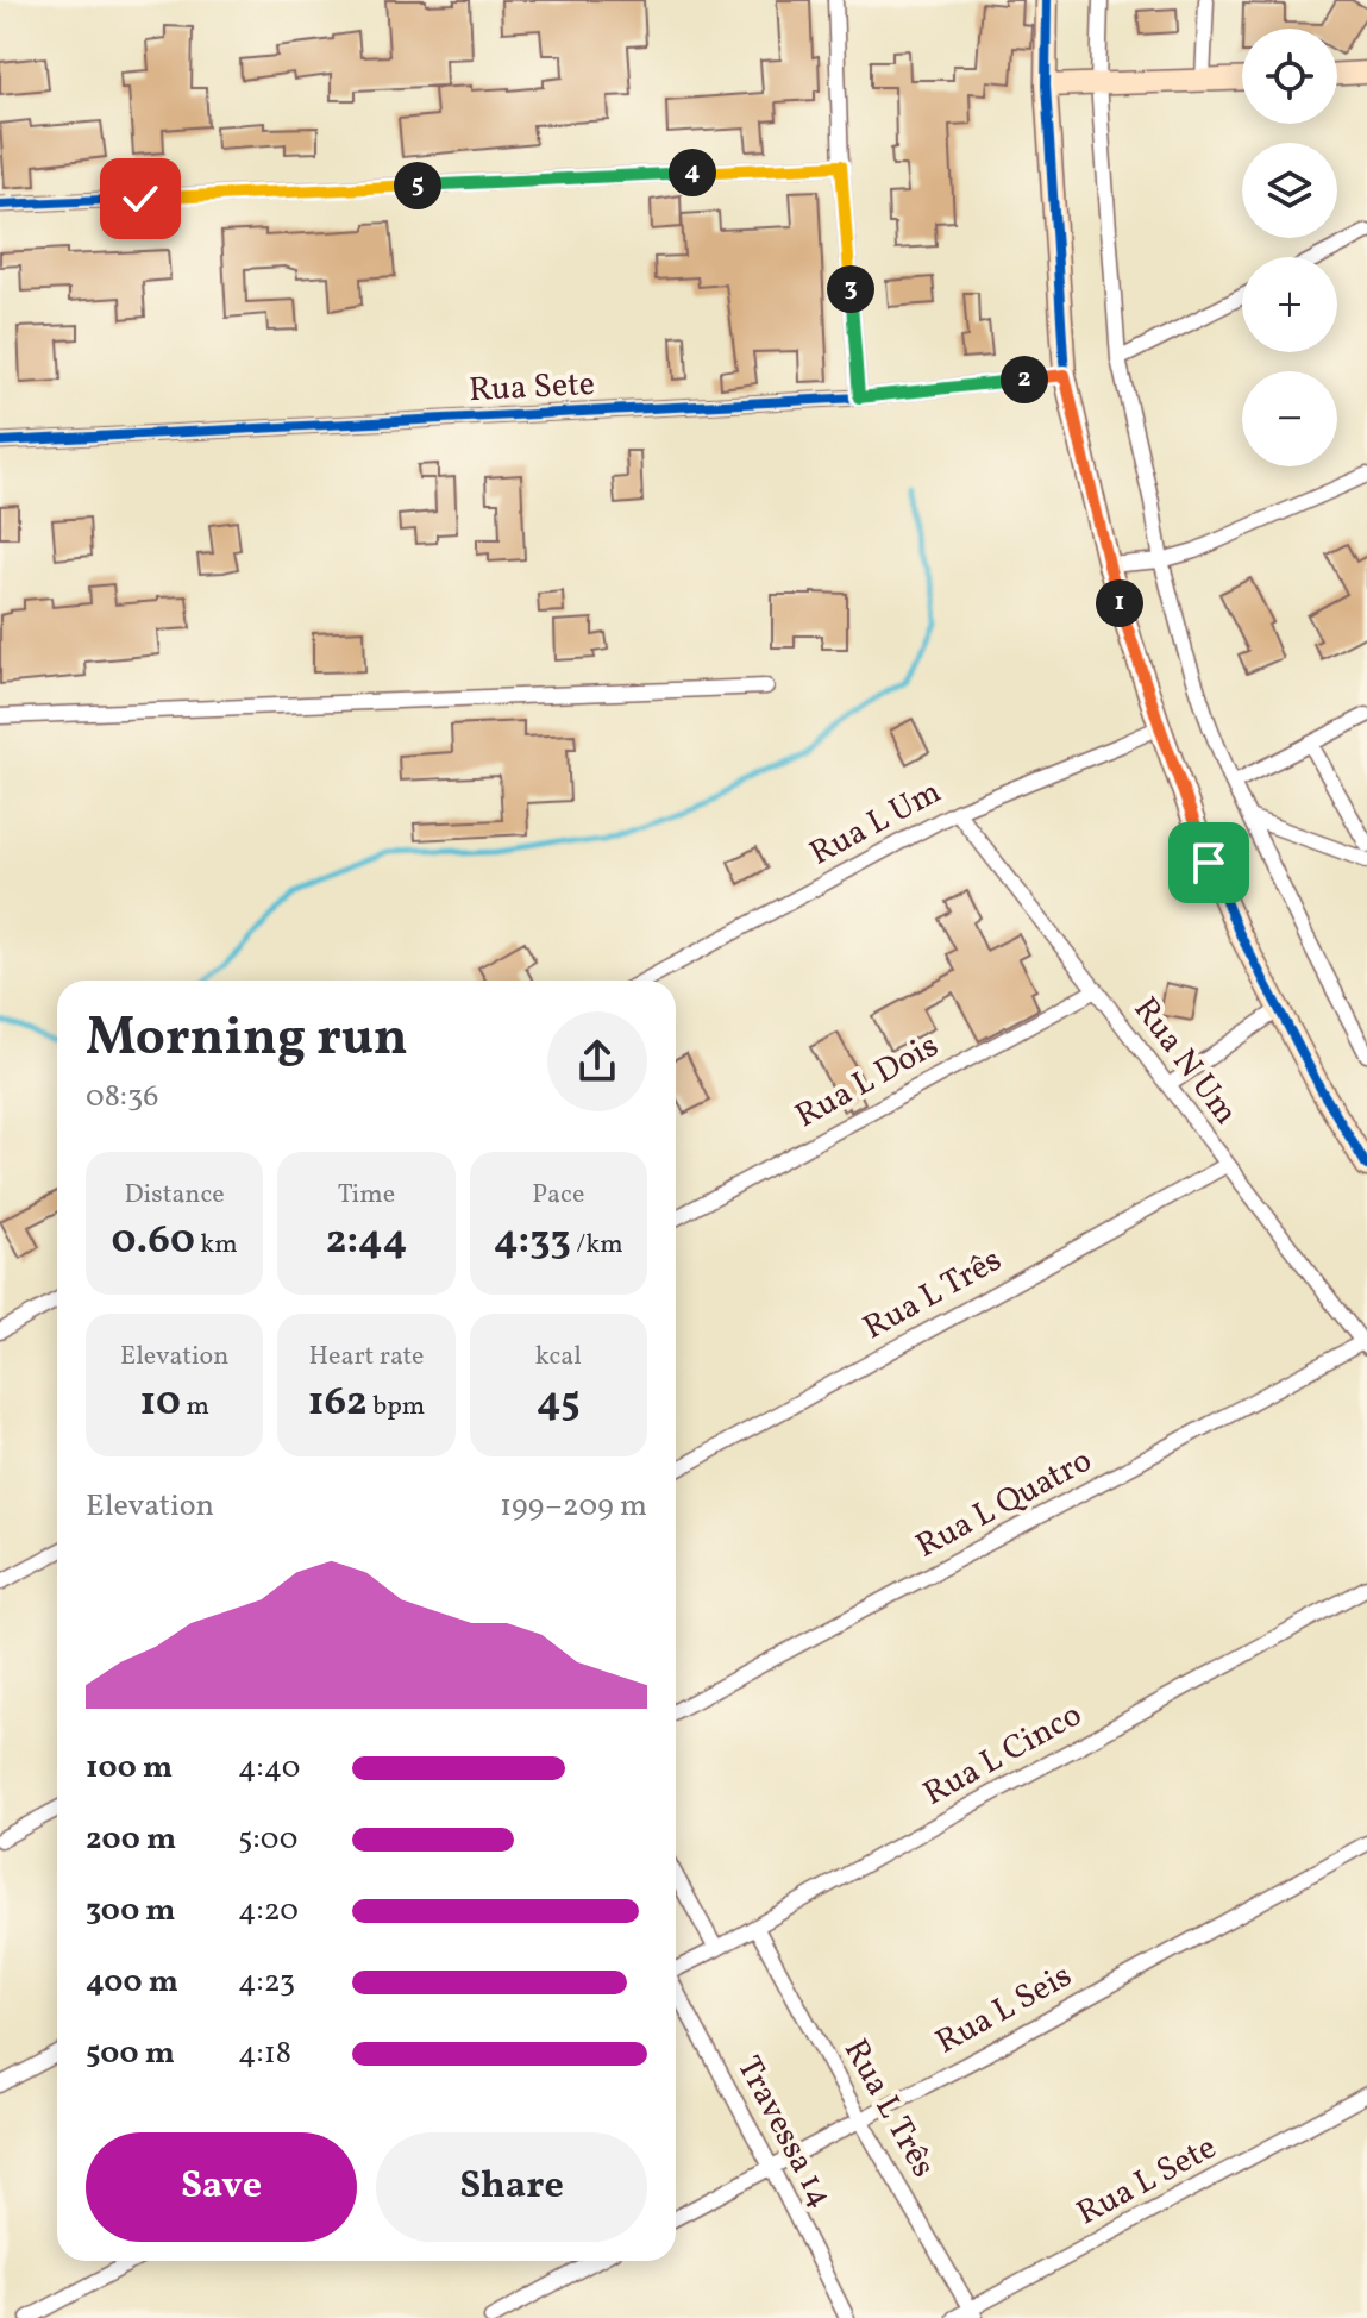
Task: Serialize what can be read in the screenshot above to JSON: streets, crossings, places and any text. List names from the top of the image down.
{
  "streets": {
    "street": [
      "Rua Sete",
      "Rua L Um",
      "Rua N Um",
      "Rua L Dois",
      "Rua L Três",
      "Rua L Quatro",
      "Rua L Cinco",
      "Rua L Seis",
      "Travessa 14",
      "Rua L Sete"
    ]
  },
  "crossings": [
    ["Rua L Um", "Rua N Um"],
    ["Rua N Um", "Rua L Dois"],
    ["Rua N Um", "Rua L Três"],
    ["Rua N Um", "Rua L Quatro"],
    ["Rua L Três", "Rua L Cinco"],
    ["Rua L Três", "Rua L Seis"],
    ["Rua L Três", "Rua L Sete"],
    ["Rua L Seis", "Travessa 14"]
  ],
  "page": {
    "map_buttons": ["+", "−"],
    "pins": [
      "4",
      "5",
      "3",
      "2",
      "1"
    ],
    "heading": ["Morning run", "08:36"],
    "stats": [
      ["Distance", "0.60 km"],
      ["Time", "2:44"],
      ["Pace", "4:33 /km"],
      ["Elevation", "10 m"],
      ["Heart rate", "162 bpm"],
      ["kcal", "45"]
    ],
    "chart": ["Elevation", "199–209 m"],
    "list": [
      {
        "name": "100 m",
        "note": "4:40"
      },
      {
        "name": "200 m",
        "note": "5:00"
      },
      {
        "name": "300 m",
        "note": "4:20"
      },
      {
        "name": "400 m",
        "note": "4:23"
      },
      {
        "name": "500 m",
        "note": "4:18"
      }
    ],
    "buttons": ["Save", "Share"]
  }
}
